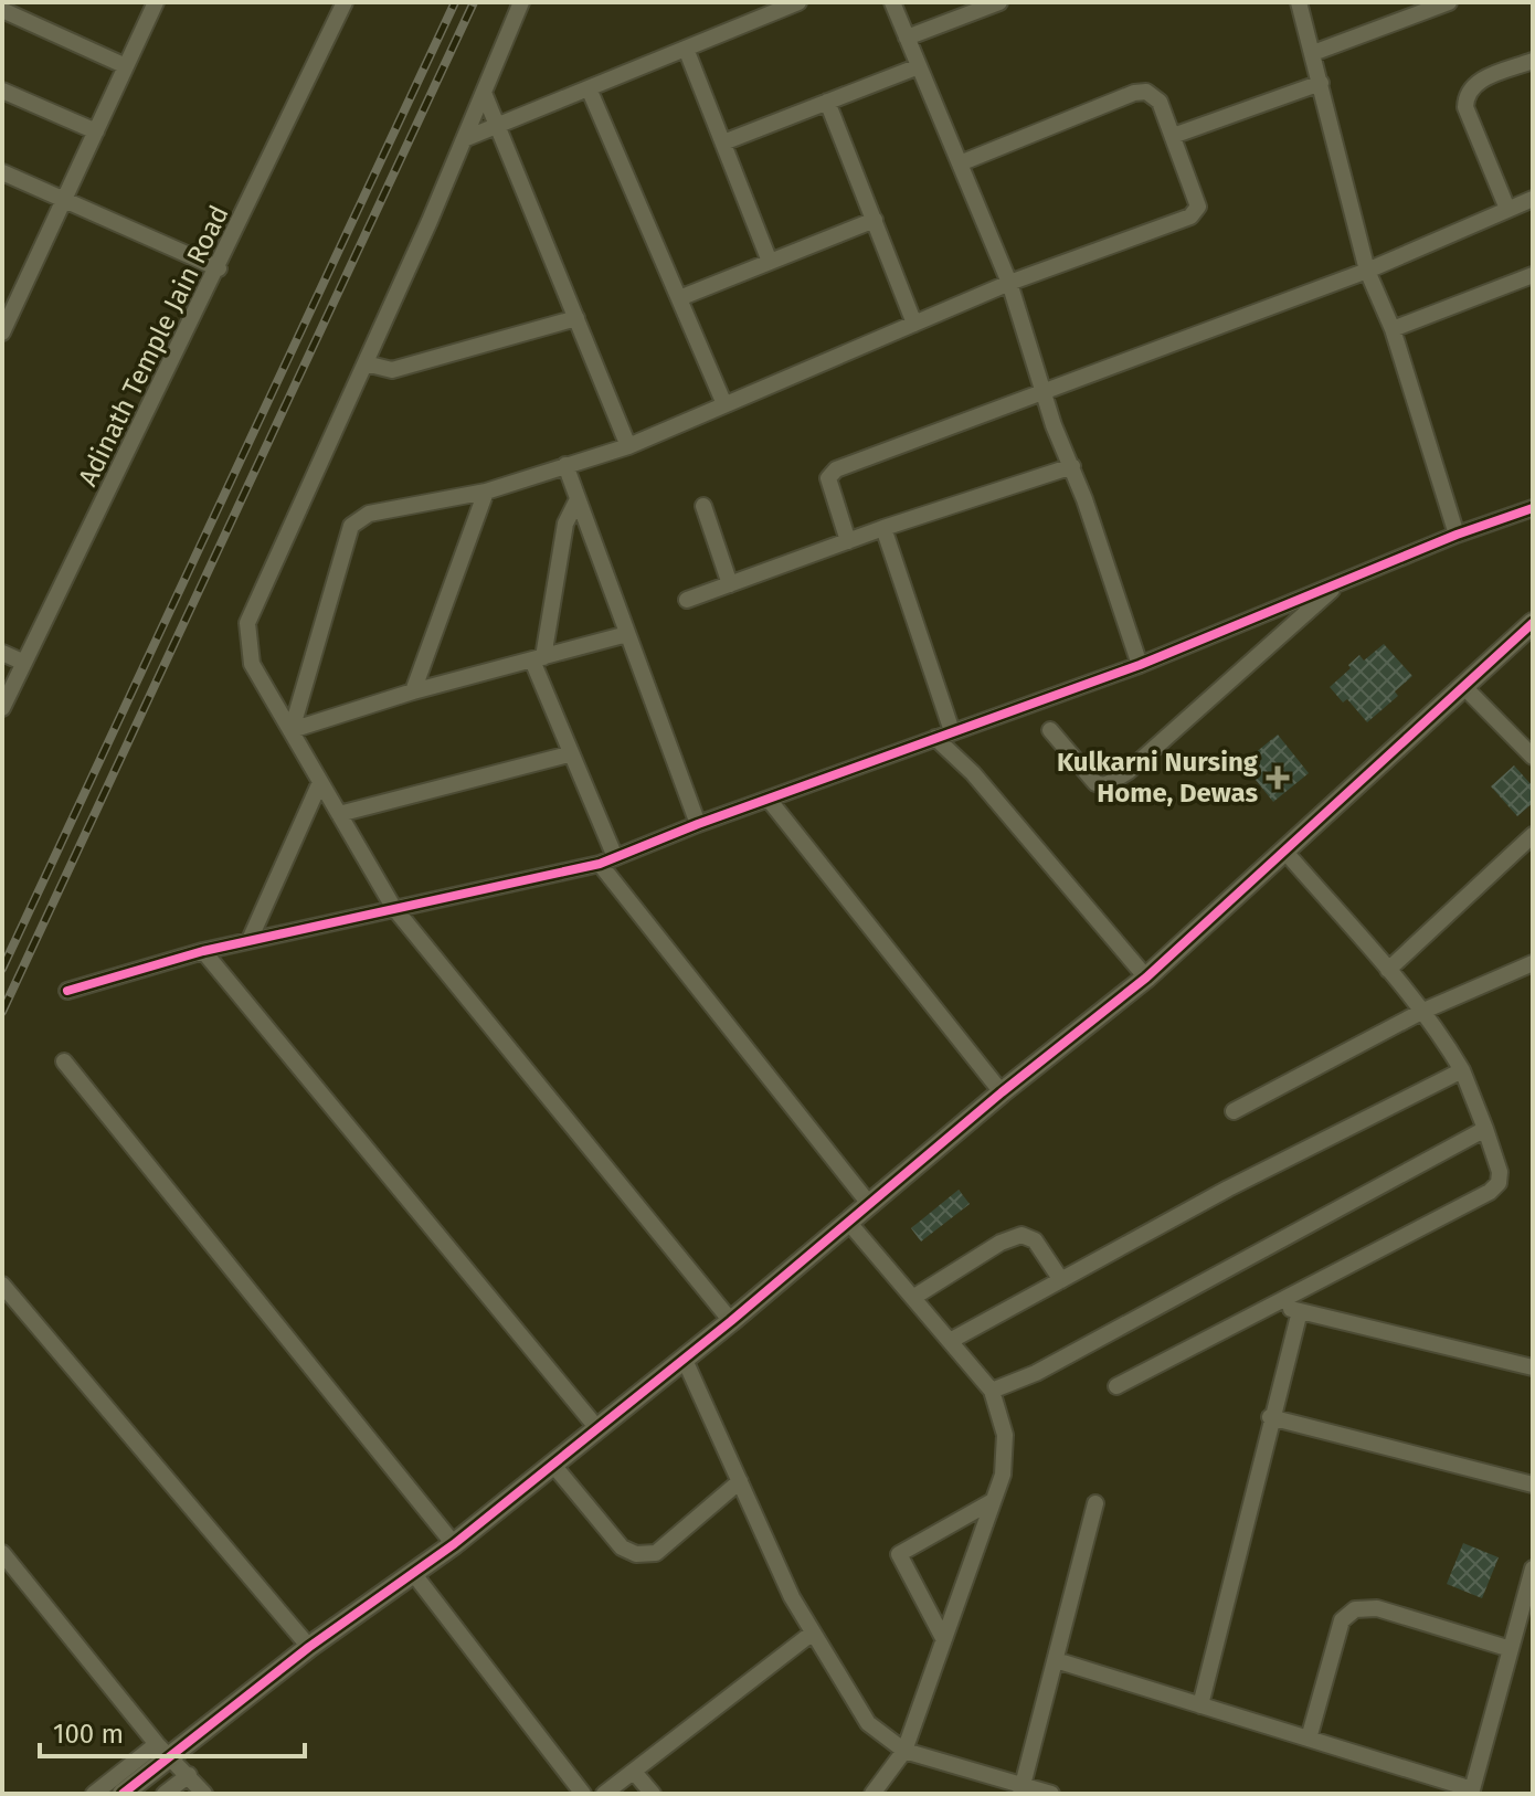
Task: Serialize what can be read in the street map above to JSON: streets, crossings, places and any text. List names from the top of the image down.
{
  "streets": {
    "street": ["Adinath Temple Jain Road"]
  },
  "places": {
    "health": ["Kulkarni Nursing Home, Dewas"]
  },
  "scale_bar": "100 m"
}
